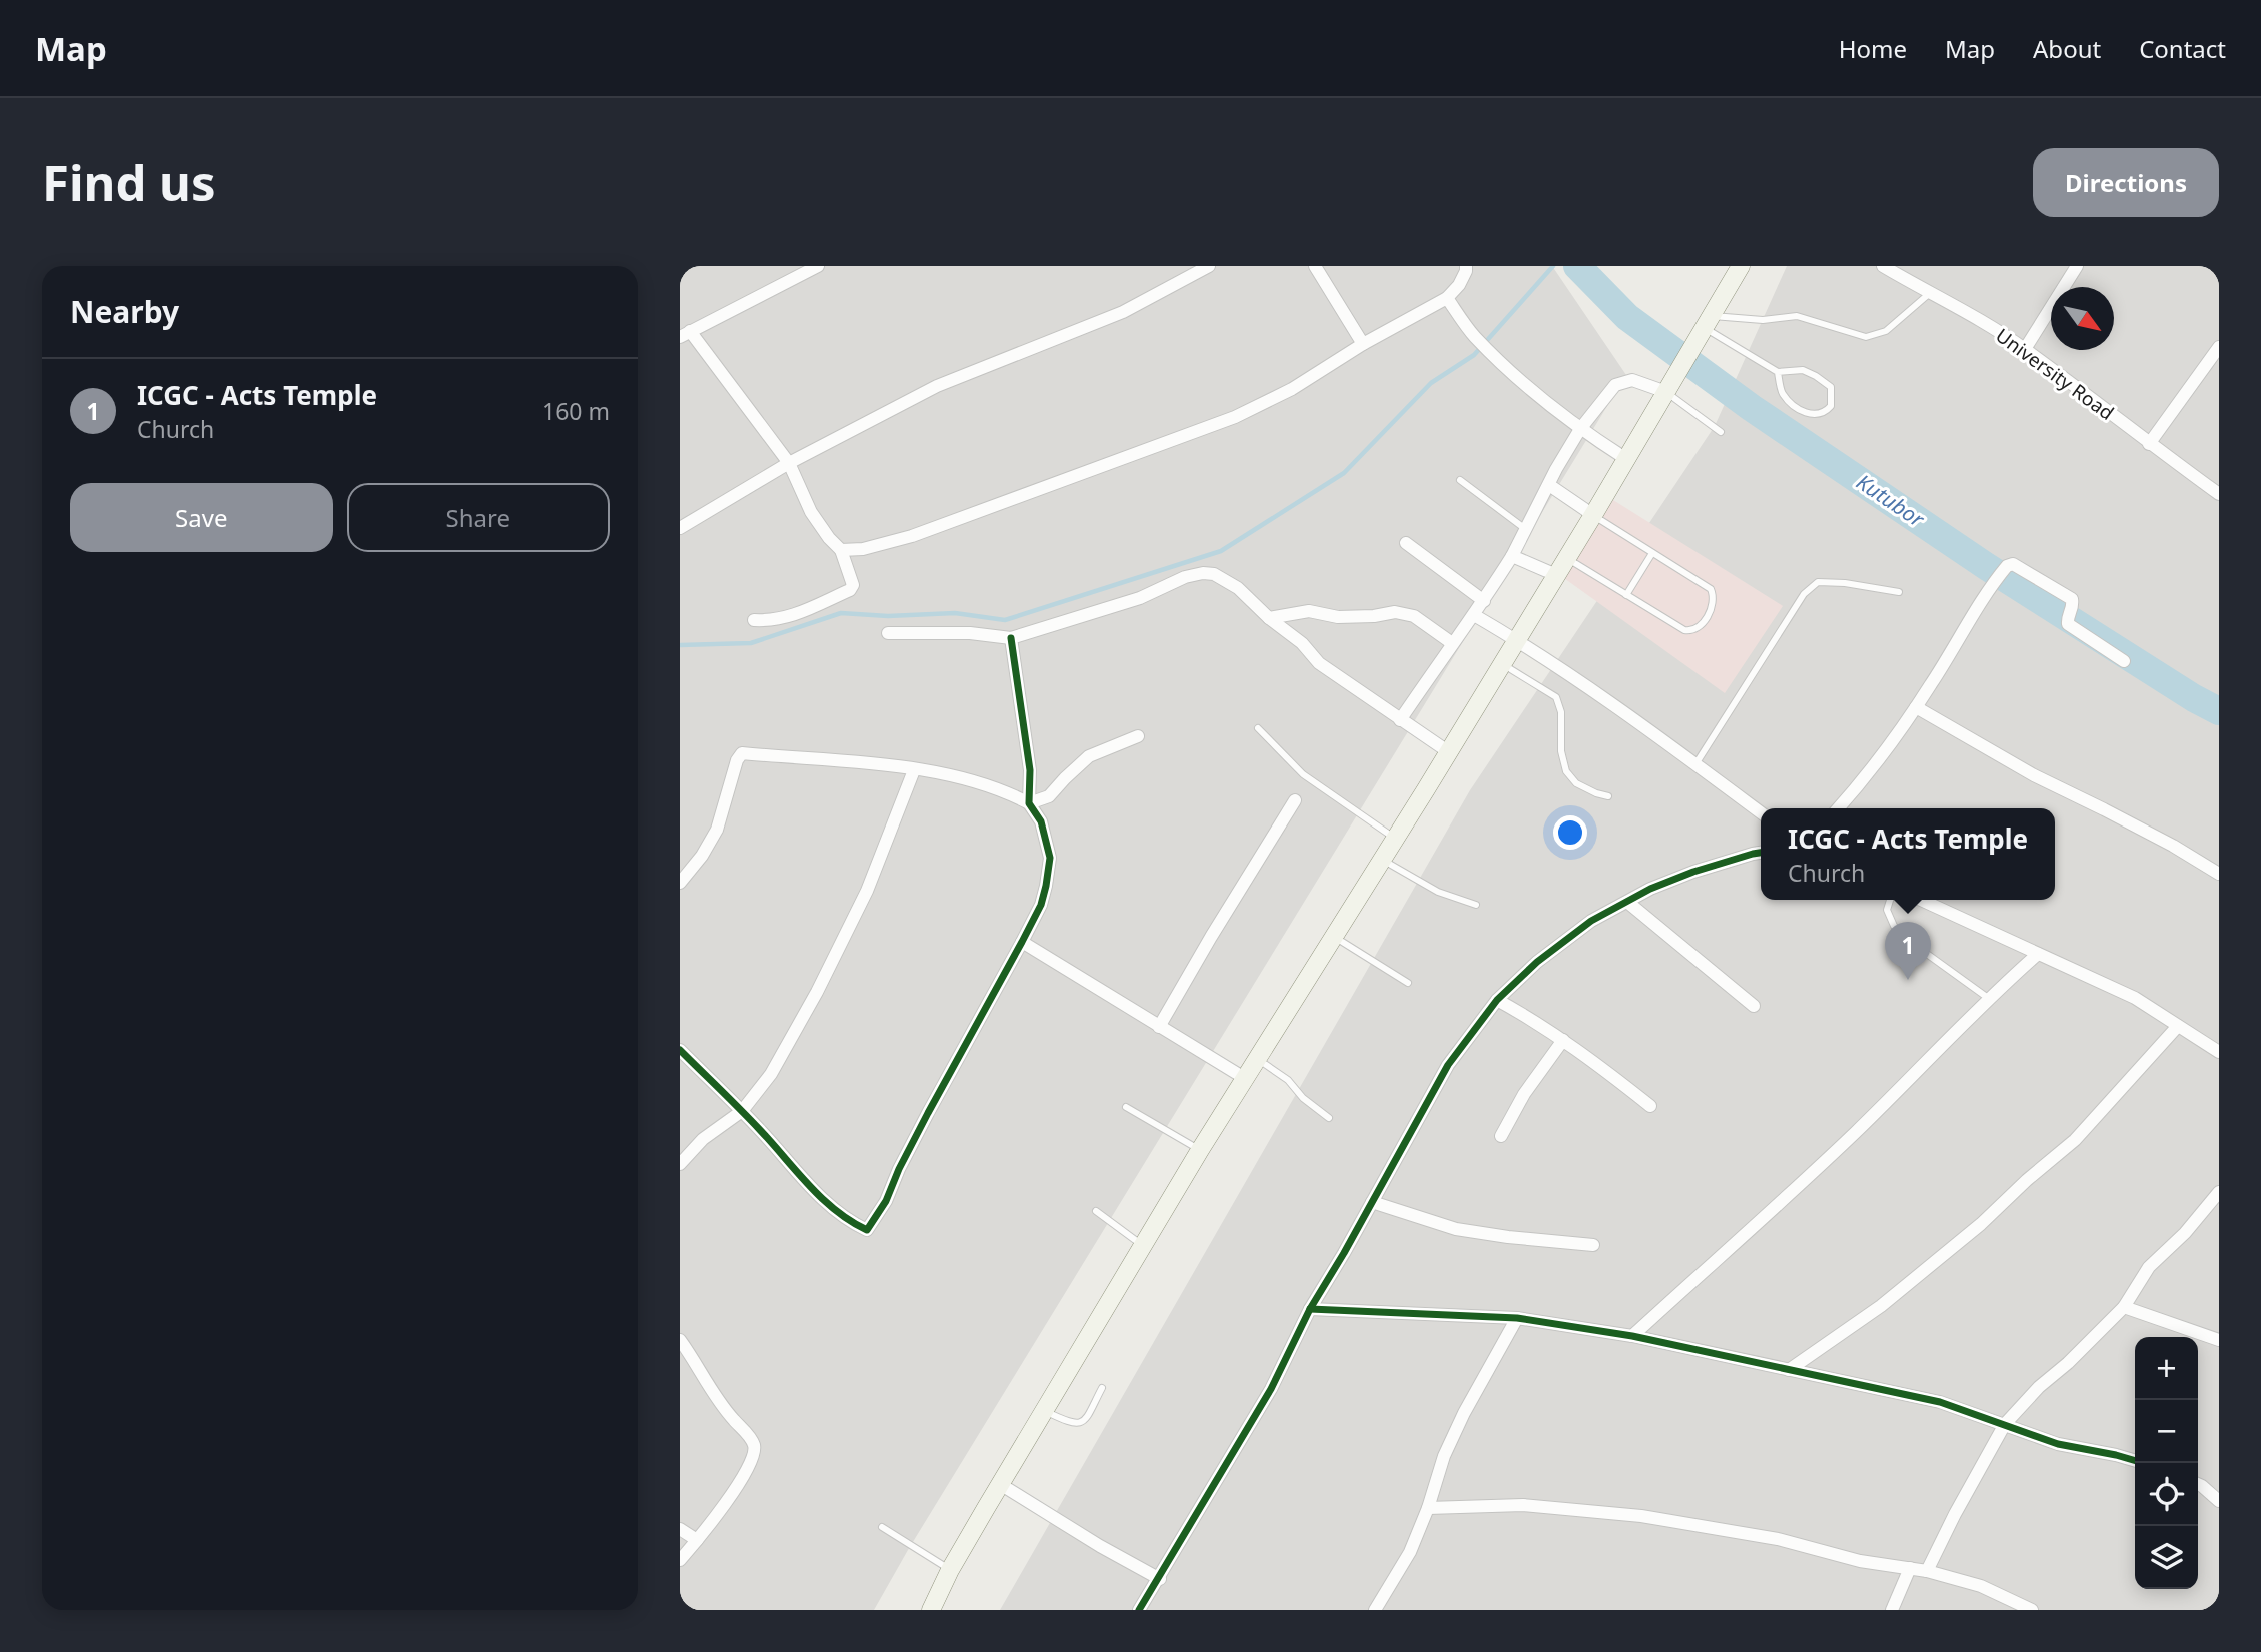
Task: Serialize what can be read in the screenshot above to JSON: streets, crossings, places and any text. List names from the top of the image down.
{
  "streets": {
    "street": ["University Road"]
  },
  "water": ["Kutubor"],
  "north": "bottom right",
  "page": {
    "header": "Map",
    "nav": [
      "Home",
      "Map",
      "About",
      "Contact"
    ],
    "buttons": [
      "Directions",
      ["Save", "Share"]
    ],
    "title": "Find us",
    "heading": "Nearby",
    "list": [
      {
        "mark": "1",
        "name": "ICGC - Acts Temple",
        "note": "Church",
        "value": "160 m"
      }
    ],
    "popup": ["ICGC - Acts Temple", "Church"],
    "pins": "1",
    "map_buttons": ["+", "−"]
  }
}
